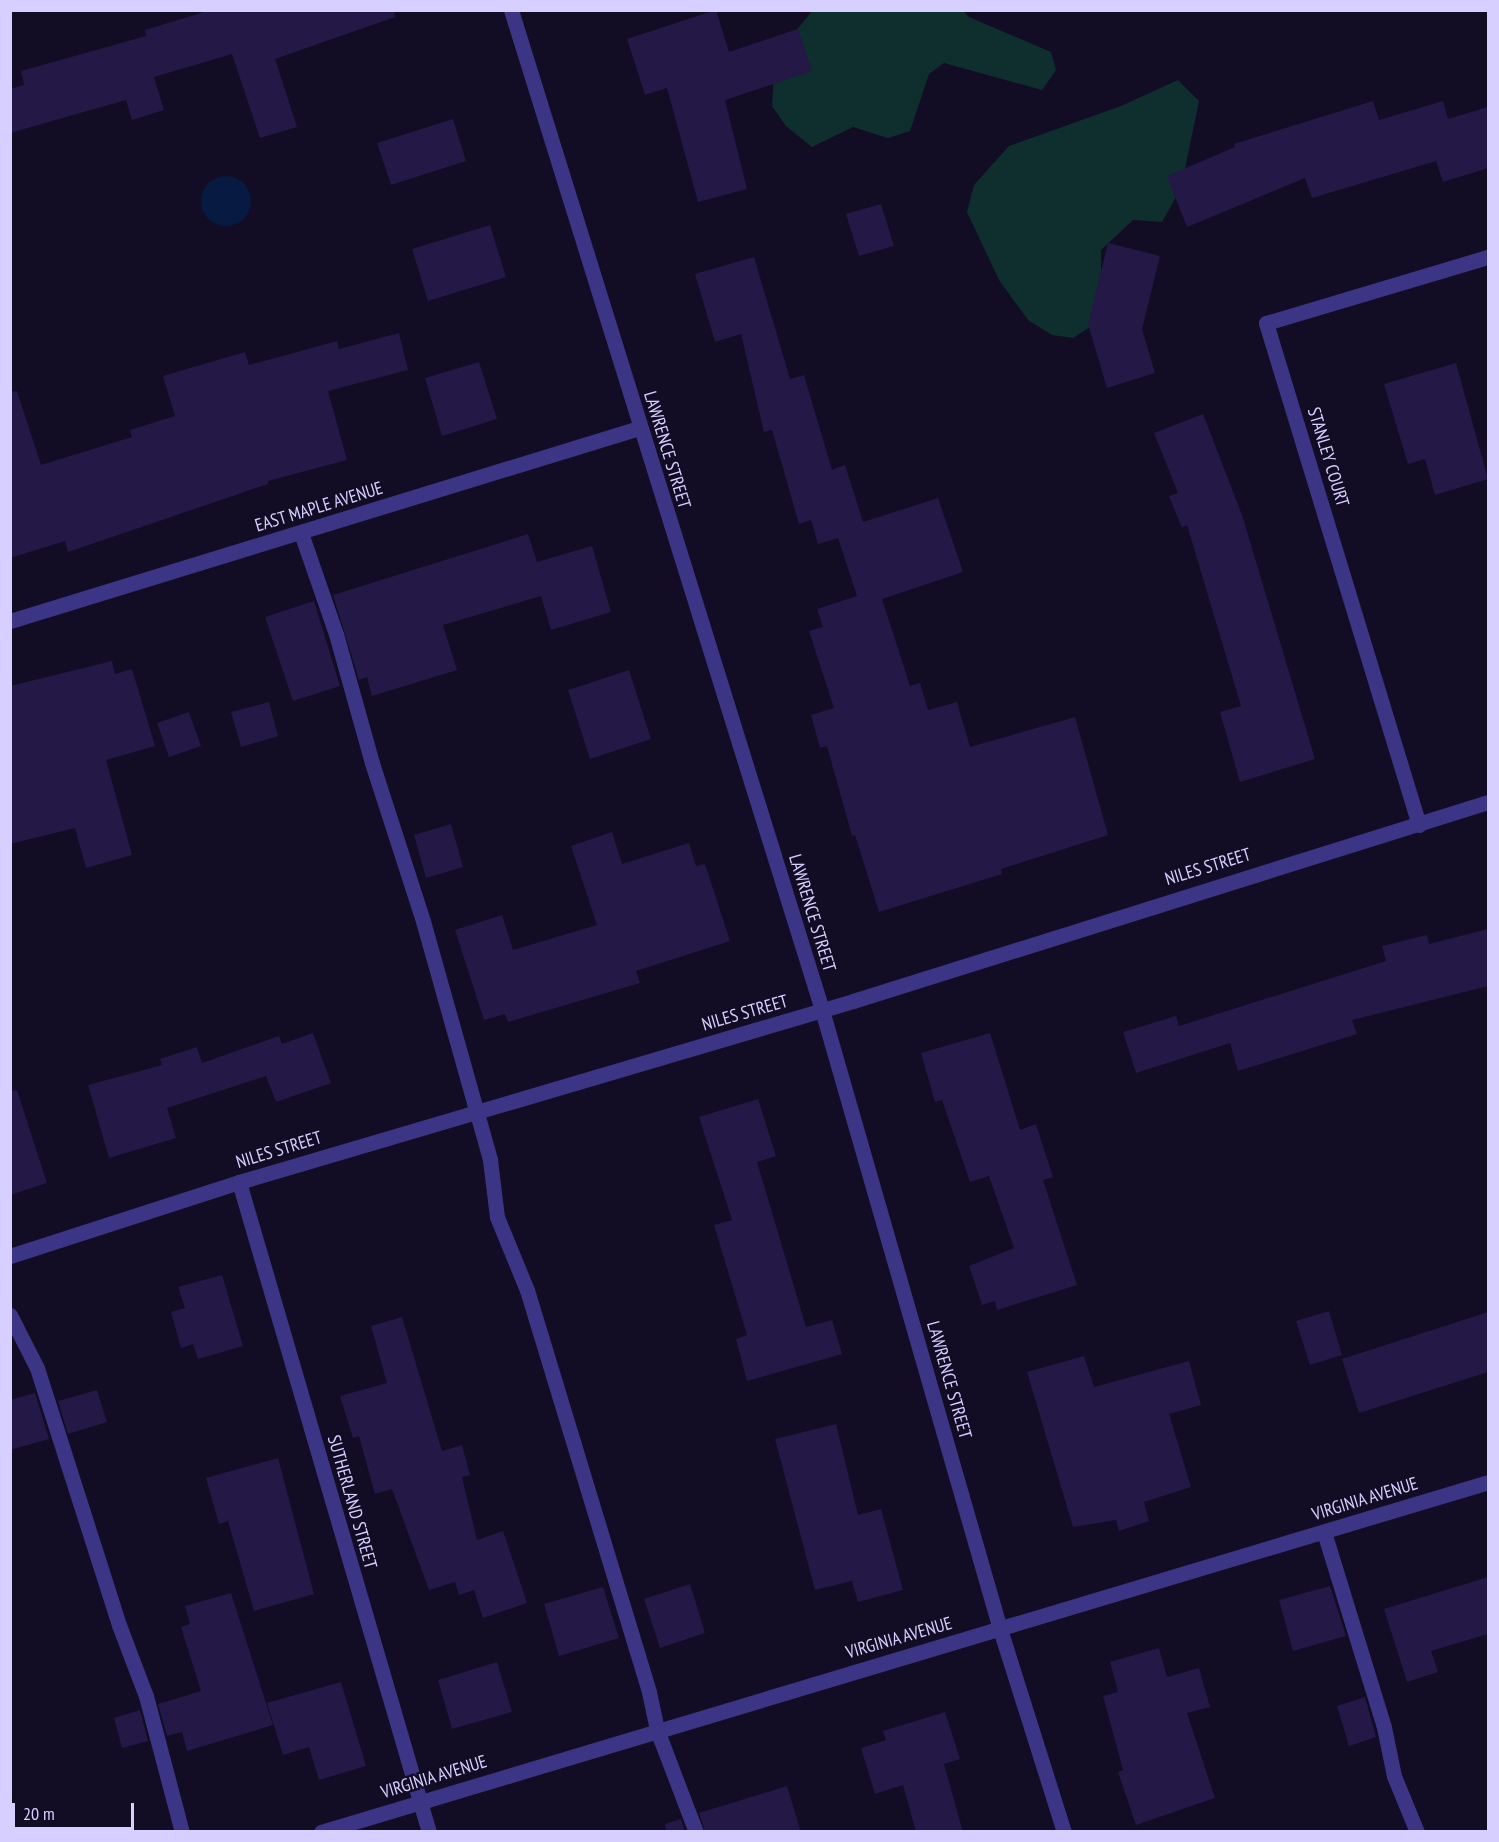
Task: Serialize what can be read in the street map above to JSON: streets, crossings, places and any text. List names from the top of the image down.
{
  "streets": {
    "street": [
      "LAWRENCE STREET",
      "STANLEY COURT",
      "EAST MAPLE AVENUE",
      "NILES STREET",
      "VIRGINIA AVENUE",
      "SUTHERLAND STREET"
    ]
  },
  "crossings": [
    ["LAWRENCE STREET", "EAST MAPLE AVENUE"],
    ["LAWRENCE STREET", "NILES STREET"],
    ["LAWRENCE STREET", "VIRGINIA AVENUE"],
    ["STANLEY COURT", "NILES STREET"],
    ["NILES STREET", "SUTHERLAND STREET"],
    ["VIRGINIA AVENUE", "SUTHERLAND STREET"]
  ],
  "scale_bar": "20 m"
}
